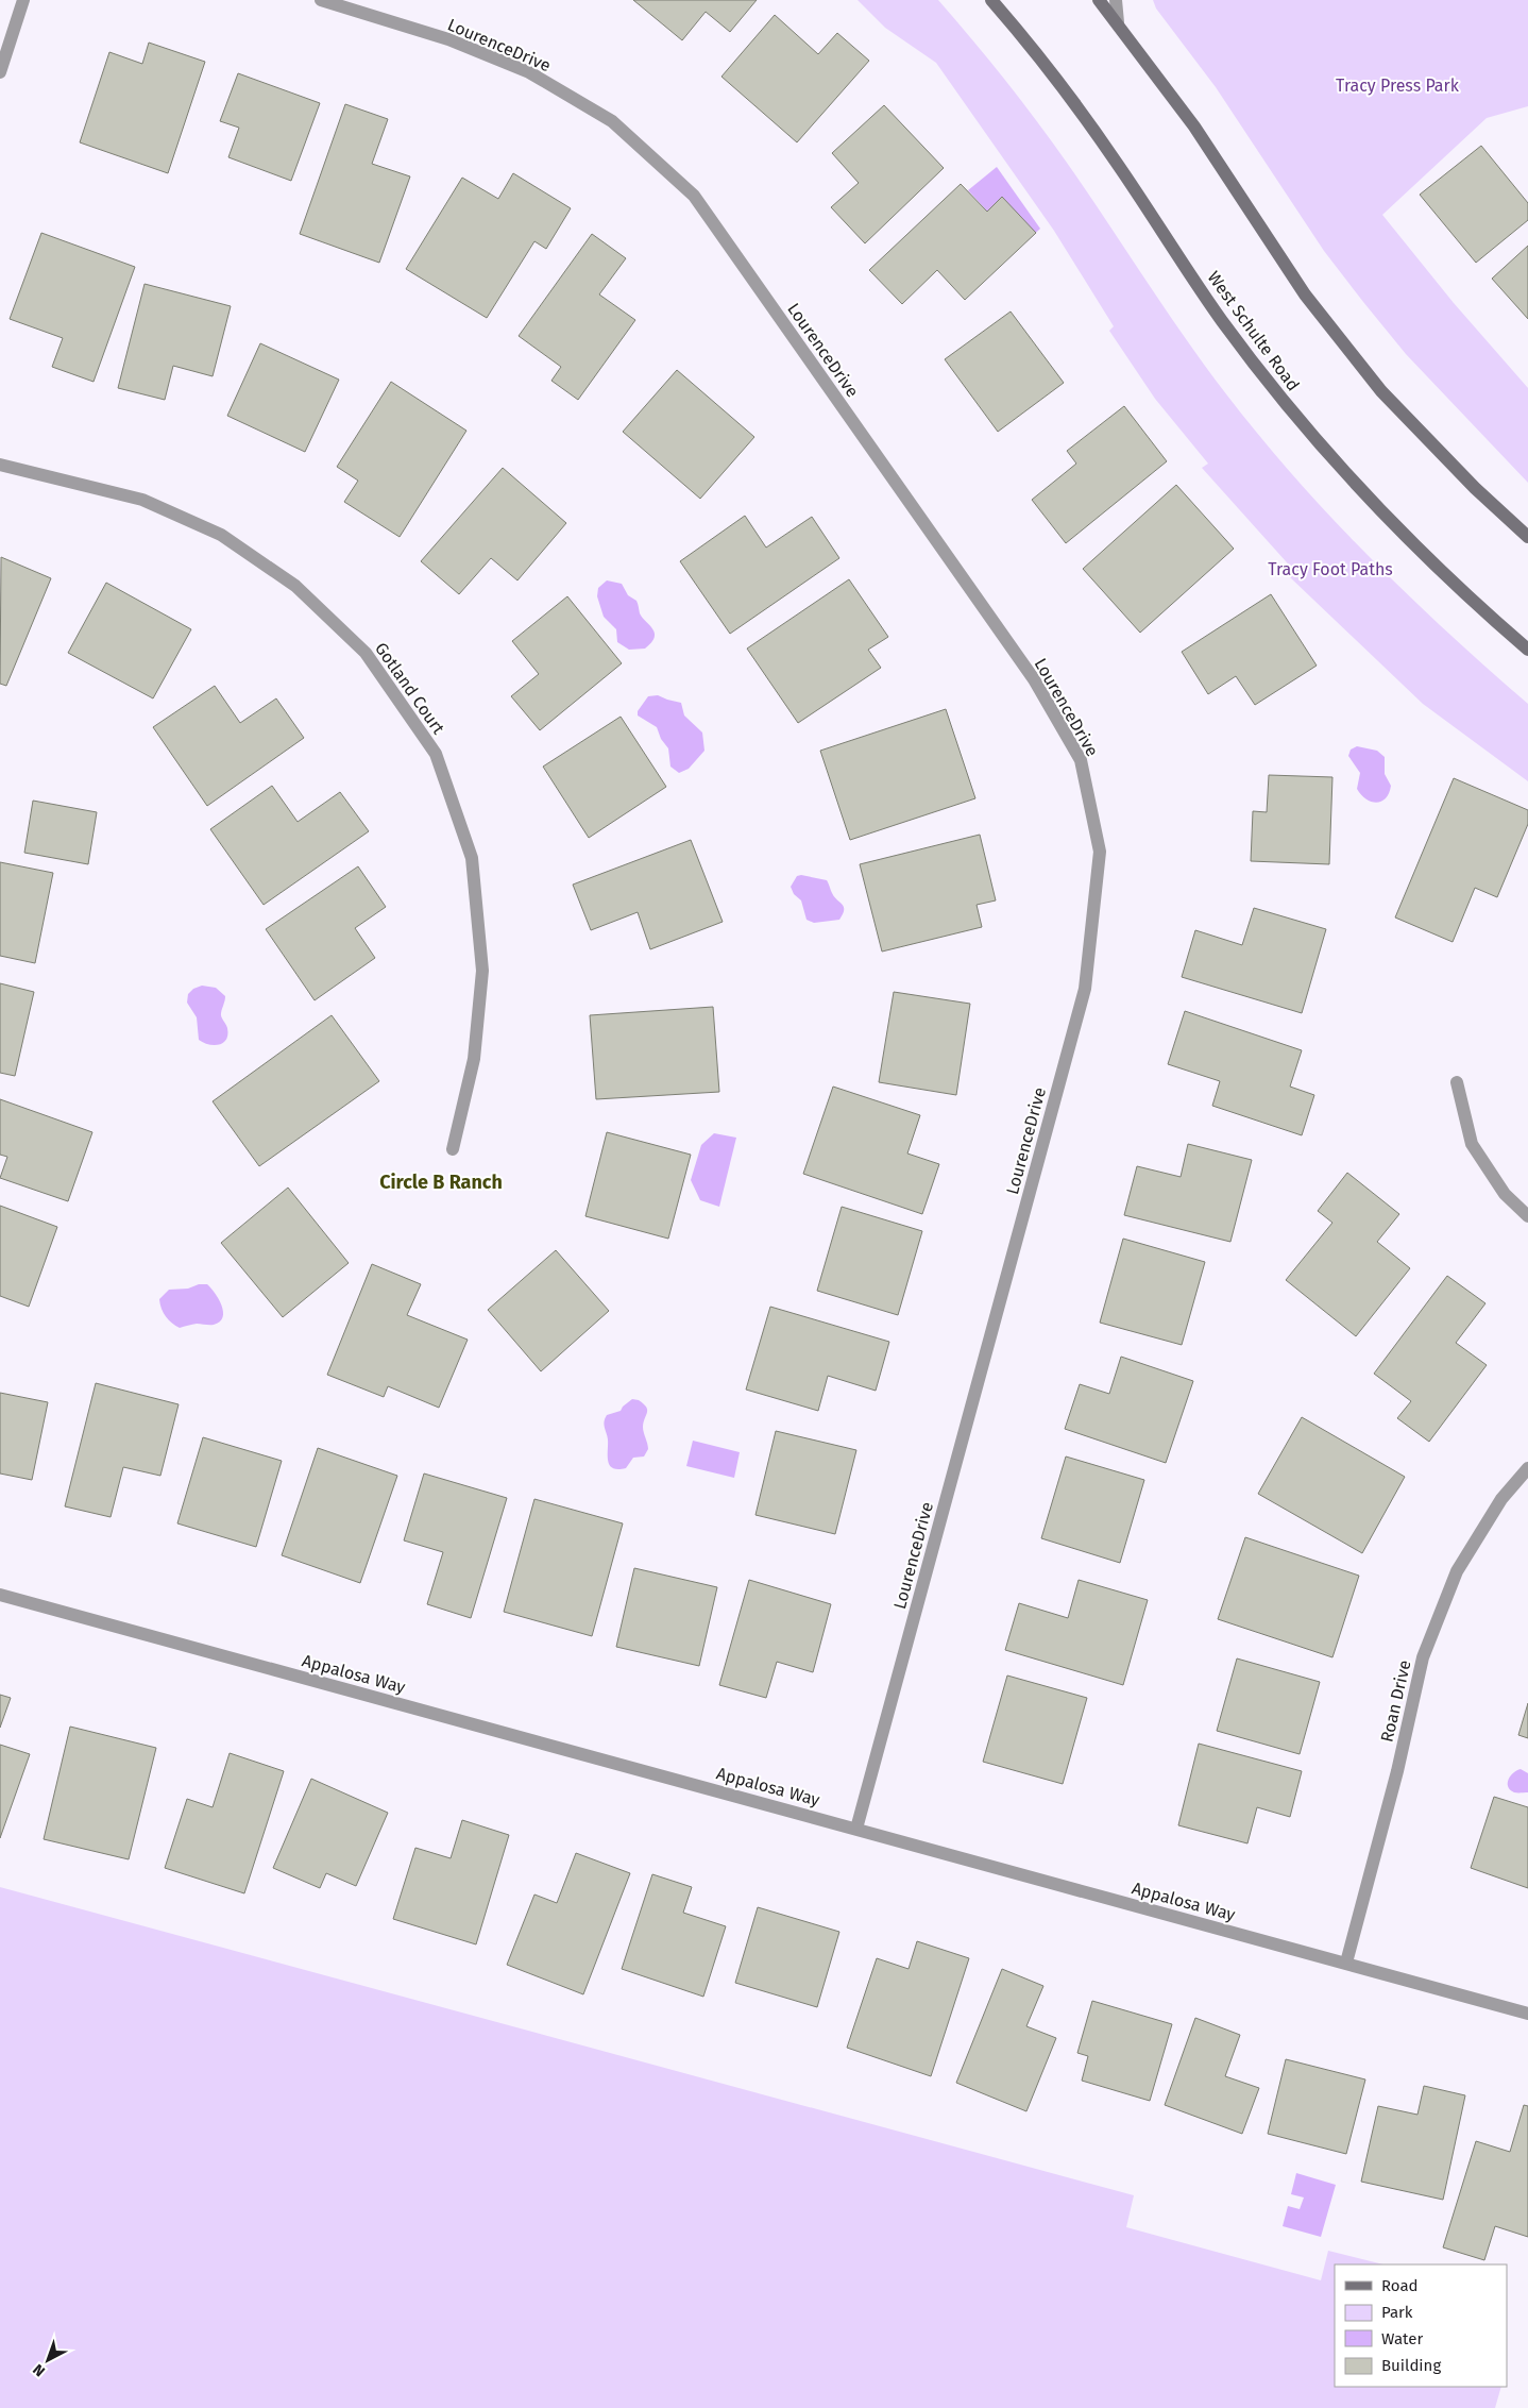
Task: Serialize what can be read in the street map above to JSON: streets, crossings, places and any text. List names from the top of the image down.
{
  "streets": {
    "main road": ["West Schulte Road"],
    "street": [
      "LourenceDrive",
      "Gotland Court",
      "Appalosa Way",
      "Roan Drive"
    ]
  },
  "crossings": [
    ["LourenceDrive", "Appalosa Way"],
    ["Appalosa Way", "Roan Drive"]
  ],
  "districts": ["Circle B Ranch"],
  "parks": ["Tracy Press Park", "Tracy Foot Paths"],
  "legend": [
    "Road",
    "Park",
    "Water",
    "Building"
  ],
  "north": "bottom left"
}
